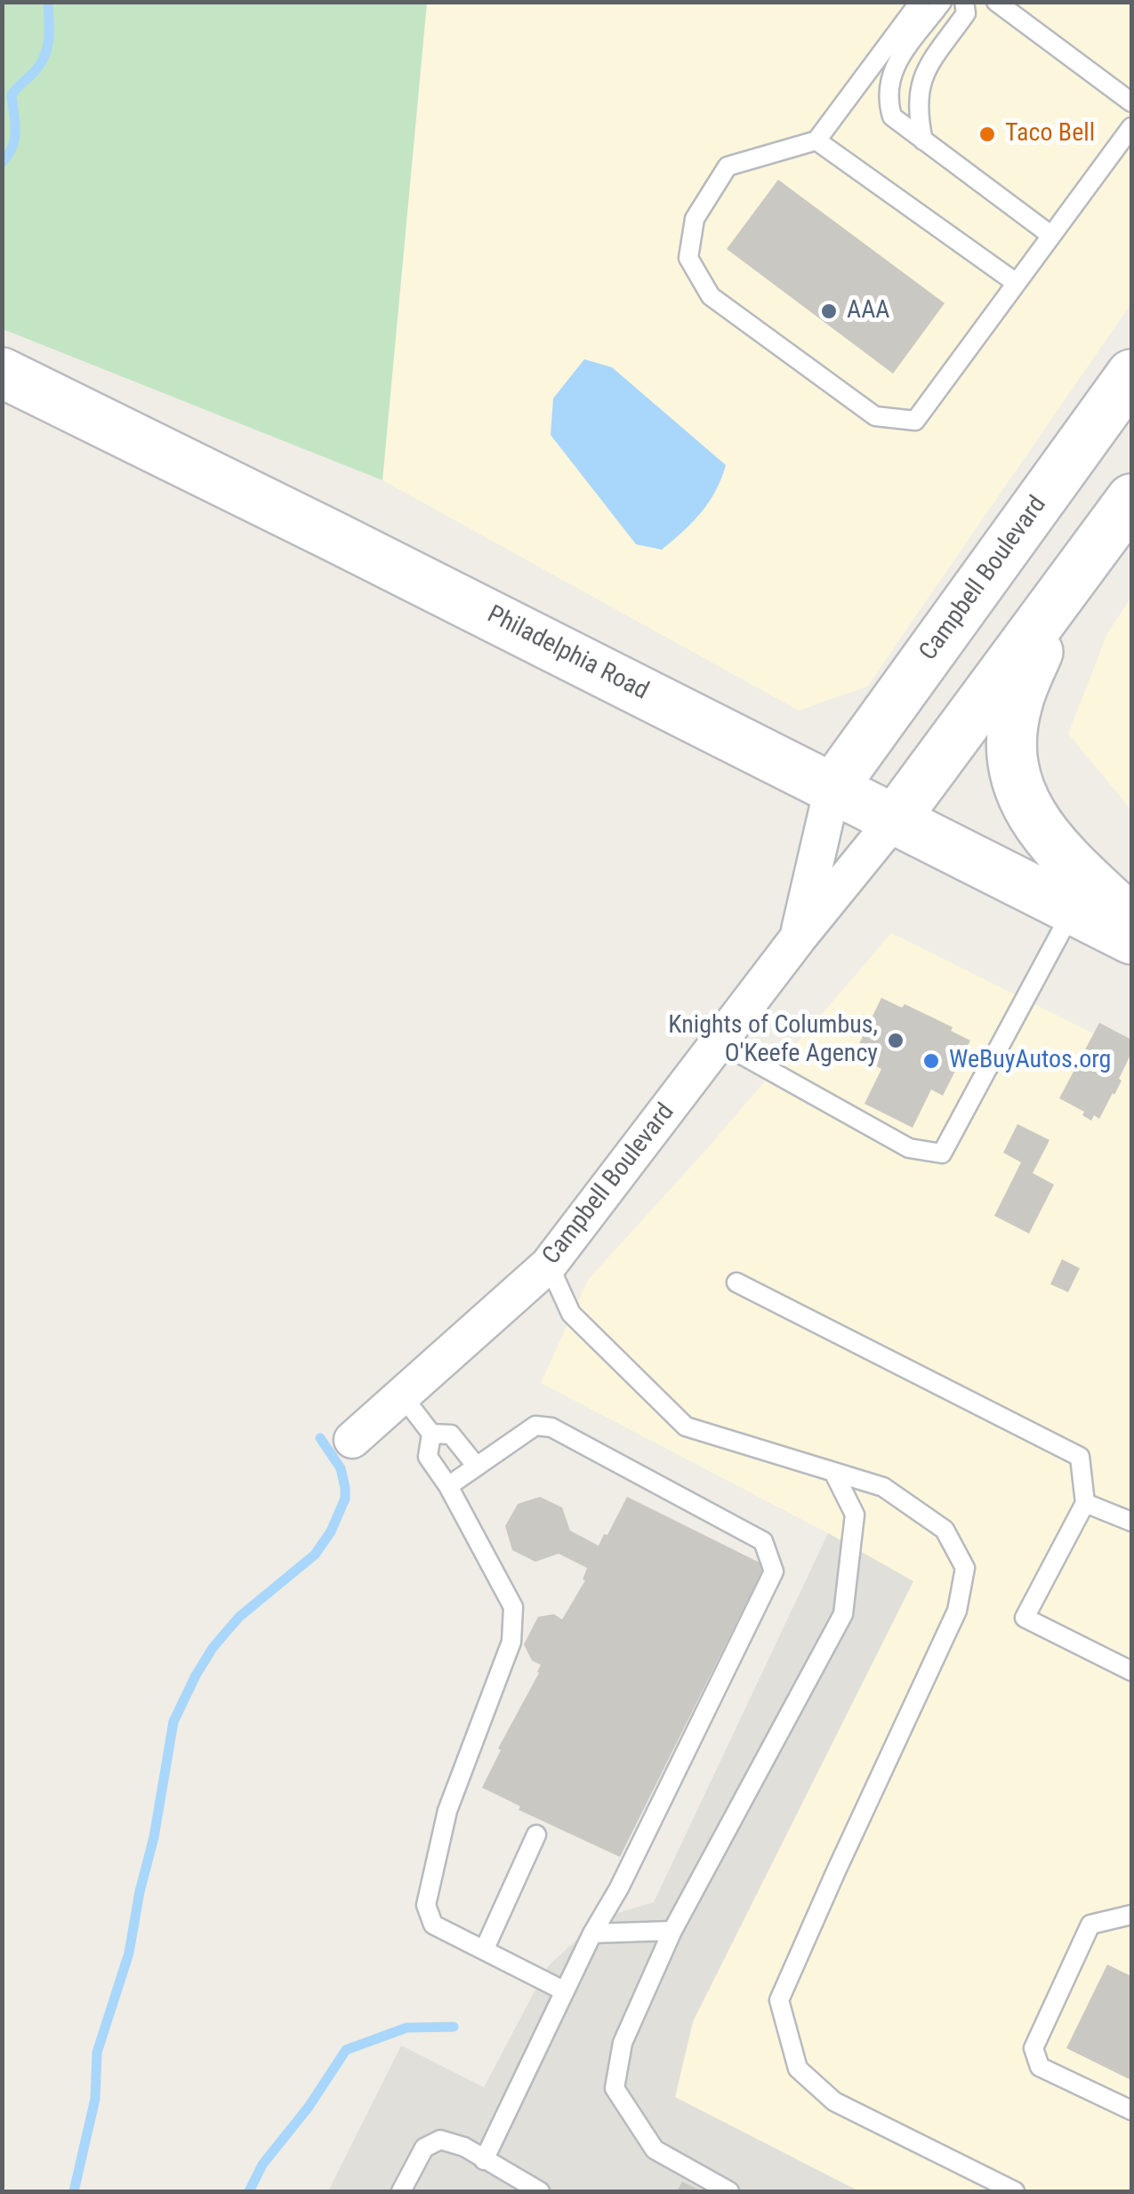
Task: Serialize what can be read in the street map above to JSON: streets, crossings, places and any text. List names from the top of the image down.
{
  "streets": {
    "main road": ["Campbell Boulevard", "Philadelphia Road"]
  },
  "crossings": [
    ["Campbell Boulevard", "Philadelphia Road"]
  ],
  "places": [
    "Taco Bell",
    "AAA",
    "Knights of Columbus, O'Keefe Agency",
    "WeBuyAutos.org"
  ]
}
